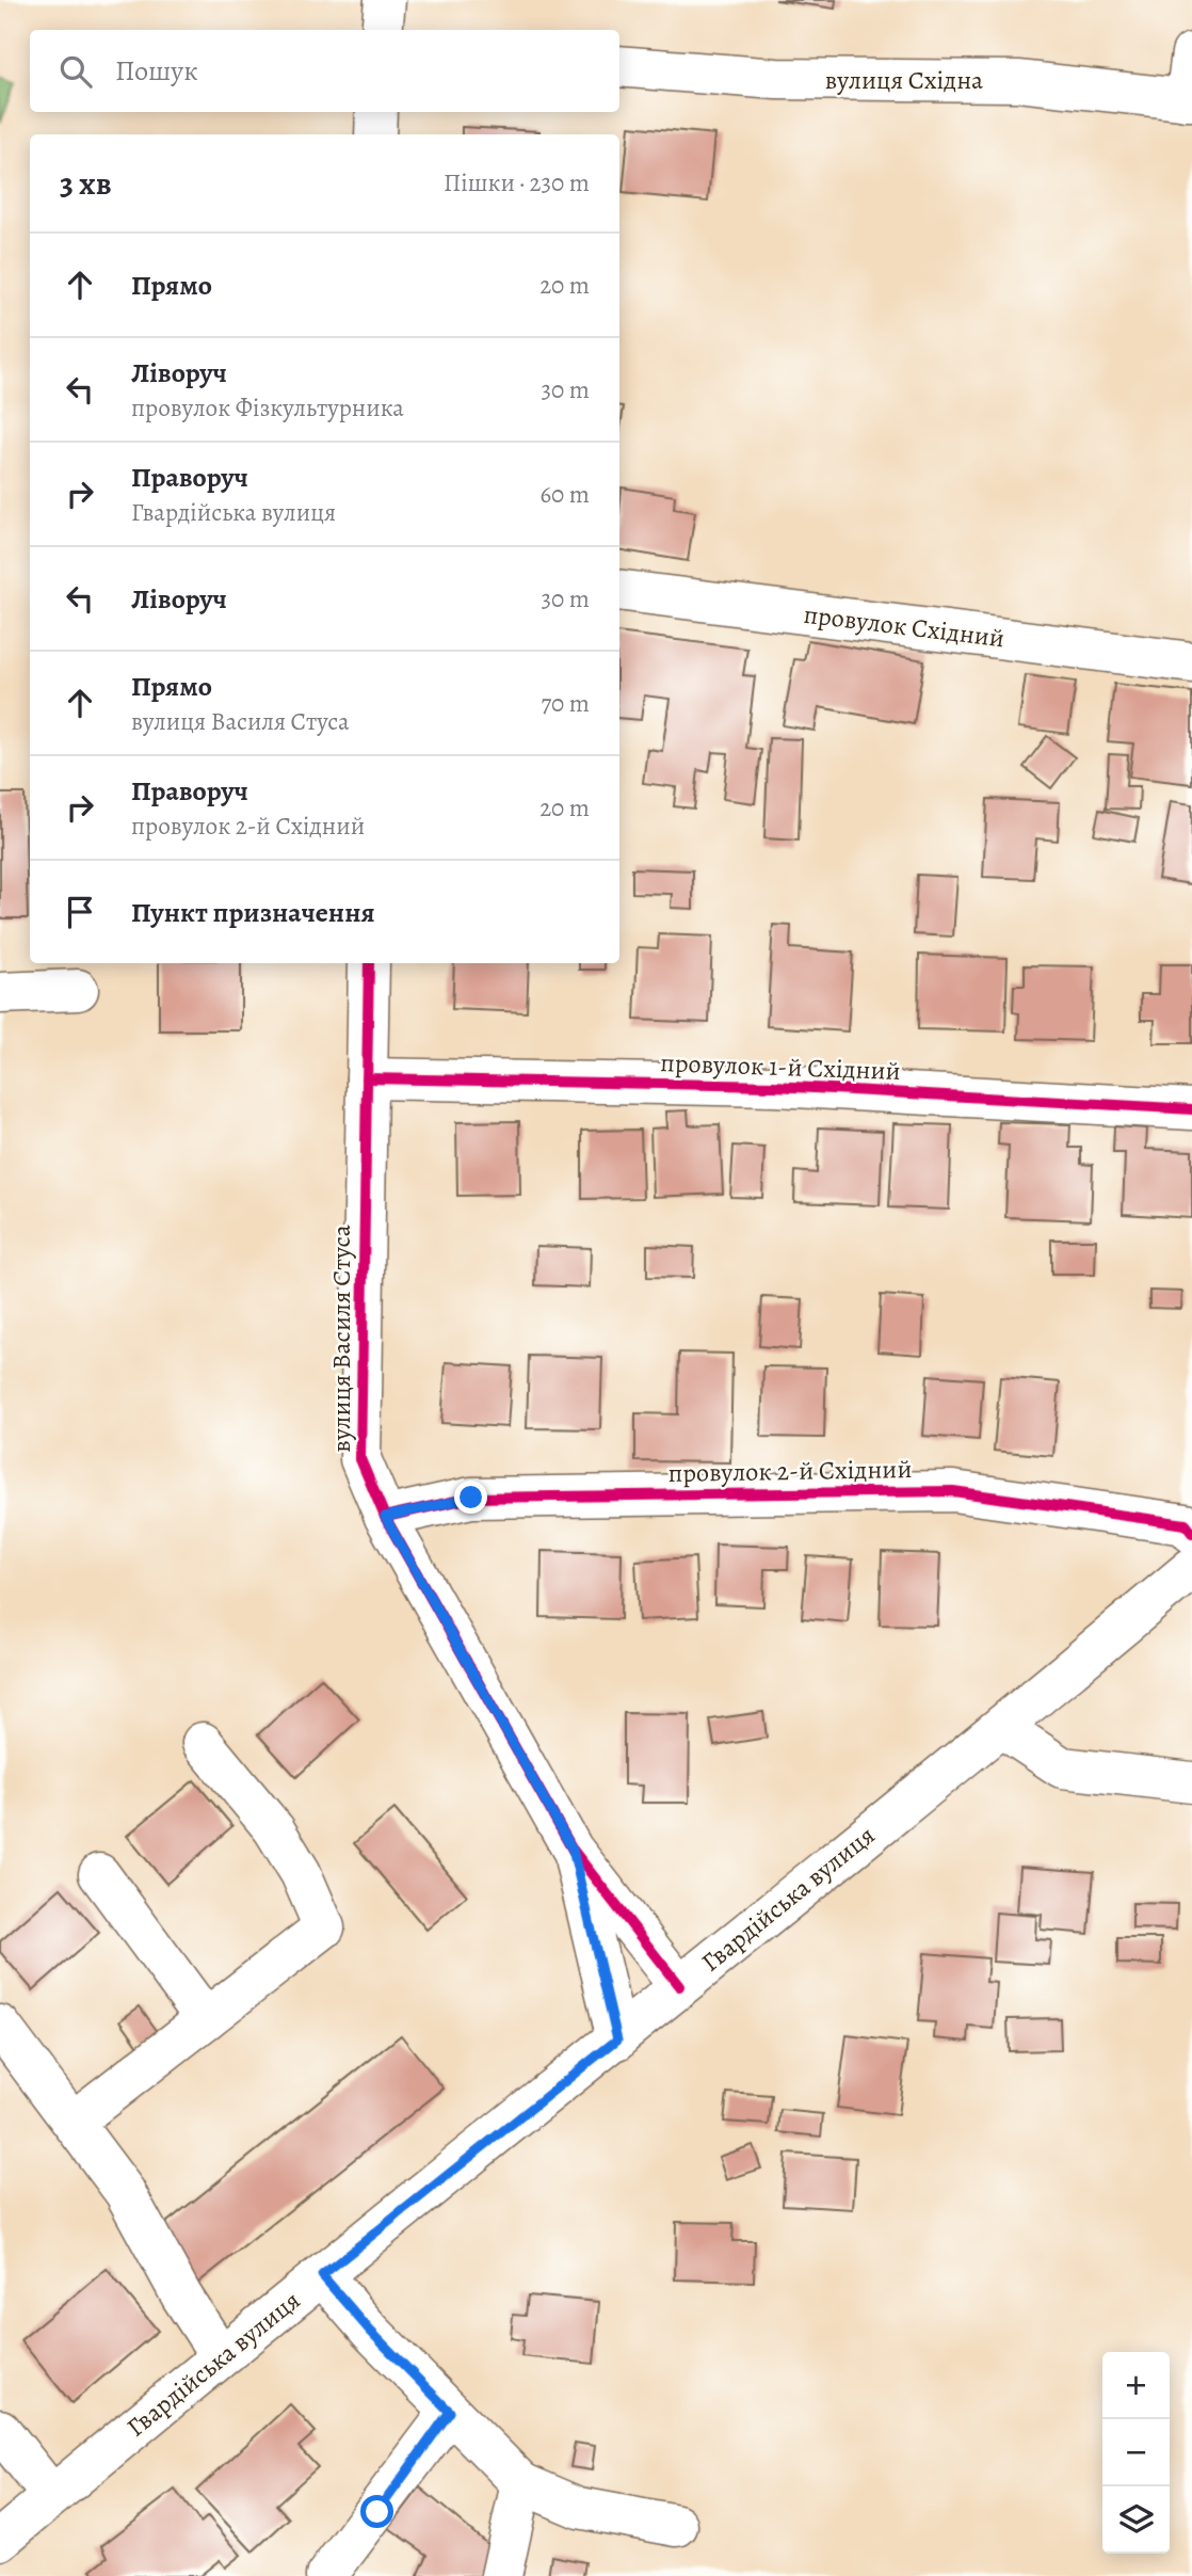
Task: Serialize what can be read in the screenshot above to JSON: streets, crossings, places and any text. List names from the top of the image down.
{
  "streets": {
    "street": [
      "вулиця Східна",
      "провулок Східний",
      "провулок 1-й Східний",
      "вулиця Василя Стуса",
      "провулок 2-й Східний",
      "Гвардійська вулиця"
    ]
  },
  "crossings": [
    ["провулок 1-й Східний", "вулиця Василя Стуса"],
    ["вулиця Василя Стуса", "провулок 2-й Східний"],
    ["вулиця Василя Стуса", "Гвардійська вулиця"]
  ],
  "page": {
    "search": "Пошук",
    "heading": ["3 хв", "Пішки · 230 m"],
    "list": [
      ["Прямо", "20 m"],
      ["Ліворуч", "провулок Фізкультурника", "30 m"],
      ["Праворуч", "Гвардійська вулиця", "60 m"],
      ["Ліворуч", "30 m"],
      ["Прямо", "вулиця Василя Стуса", "70 m"],
      ["Праворуч", "провулок 2-й Східний", "20 m"],
      "Пункт призначення"
    ],
    "map_buttons": ["+", "−"]
  }
}
